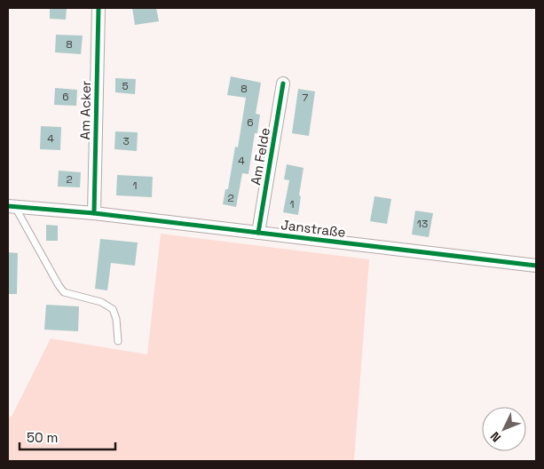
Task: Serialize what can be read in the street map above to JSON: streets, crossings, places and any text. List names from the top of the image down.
{
  "streets": {
    "street": ["Am Acker", "Am Felde", "Janstraße"]
  },
  "crossings": [
    ["Am Acker", "Janstraße"],
    ["Am Felde", "Janstraße"]
  ],
  "house_numbers": [
    "8",
    "5",
    "8",
    "6",
    "7",
    "6",
    "4",
    "3",
    "4",
    "2",
    "1",
    "2",
    "1",
    "13"
  ],
  "scale_bar": "50 m",
  "north": "bottom left"
}
